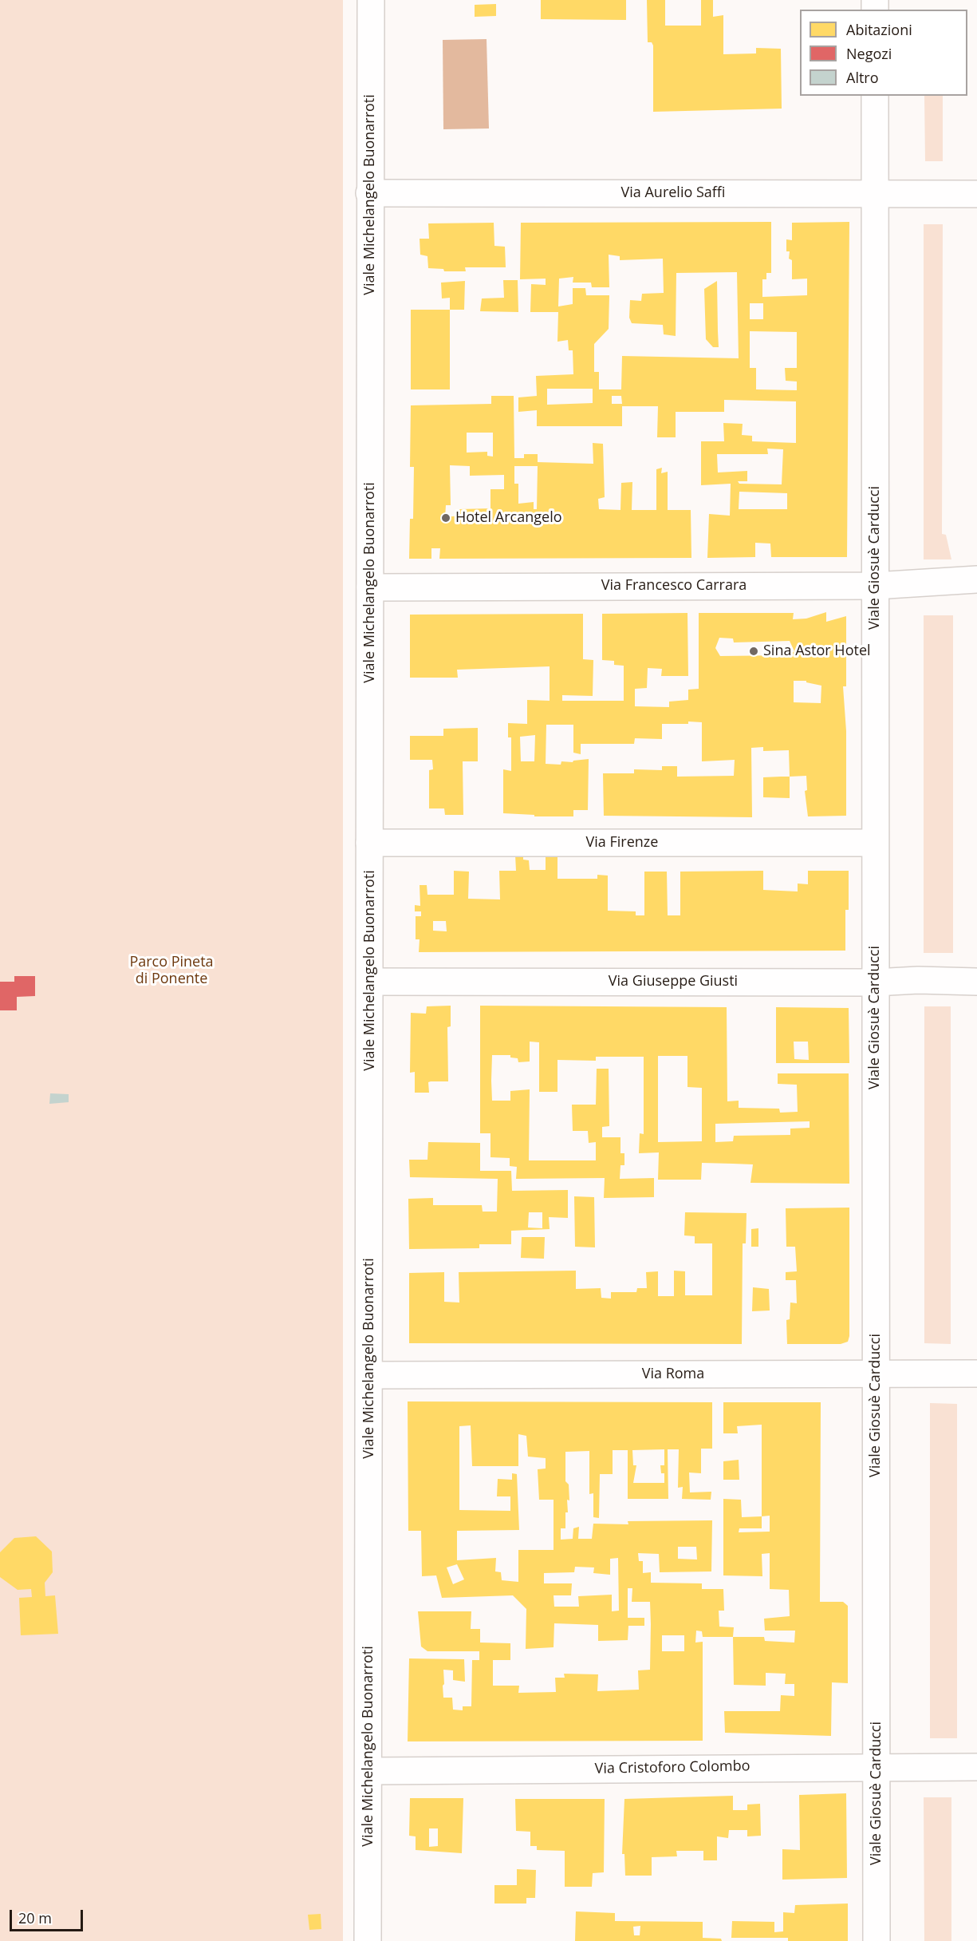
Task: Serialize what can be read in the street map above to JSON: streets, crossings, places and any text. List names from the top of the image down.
{
  "streets": {
    "street": [
      "Via Aurelio Saffi",
      "Viale Michelangelo Buonarroti",
      "Viale Giosuè Carducci",
      "Via Francesco Carrara",
      "Via Firenze",
      "Via Giuseppe Giusti",
      "Via Roma",
      "Via Cristoforo Colombo"
    ]
  },
  "crossings": [
    ["Via Aurelio Saffi", "Viale Michelangelo Buonarroti"],
    ["Via Aurelio Saffi", "Viale Giosuè Carducci"],
    ["Viale Michelangelo Buonarroti", "Via Francesco Carrara"],
    ["Viale Michelangelo Buonarroti", "Via Firenze"],
    ["Viale Michelangelo Buonarroti", "Via Giuseppe Giusti"],
    ["Viale Michelangelo Buonarroti", "Via Roma"],
    ["Viale Michelangelo Buonarroti", "Via Cristoforo Colombo"],
    ["Viale Giosuè Carducci", "Via Francesco Carrara"],
    ["Viale Giosuè Carducci", "Via Firenze"],
    ["Viale Giosuè Carducci", "Via Giuseppe Giusti"],
    ["Viale Giosuè Carducci", "Via Roma"],
    ["Viale Giosuè Carducci", "Via Cristoforo Colombo"]
  ],
  "parks": ["Parco Pineta di Ponente"],
  "places": ["Hotel Arcangelo", "Sina Astor Hotel"],
  "legend": ["Abitazioni", "Negozi", "Altro"],
  "scale_bar": "20 m"
}
